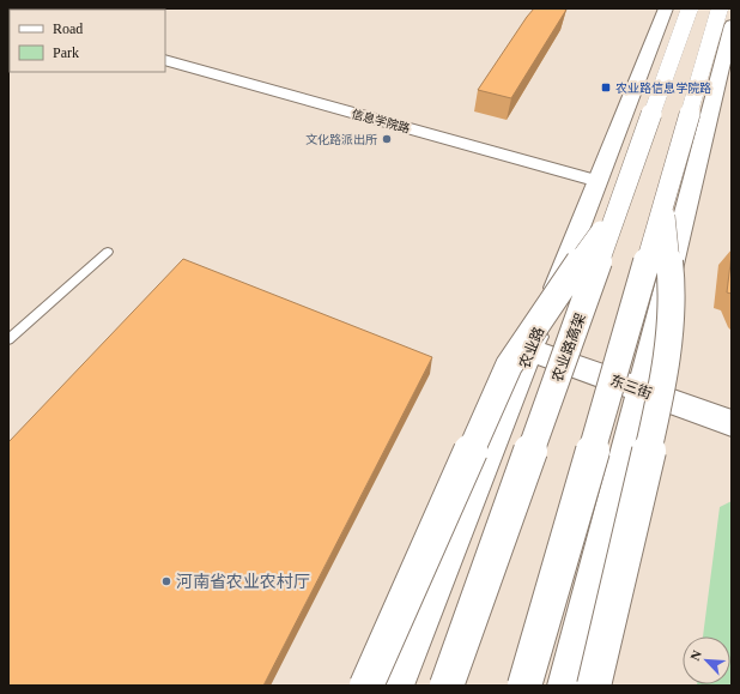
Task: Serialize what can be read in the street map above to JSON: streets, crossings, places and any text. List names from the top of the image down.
{
  "streets": {
    "main road": ["农业路", "农业路高架", "东三街"],
    "street": ["信息学院路"]
  },
  "crossings": [
    ["信息学院路", "农业路"],
    ["农业路", "东三街"]
  ],
  "places": {
    "transit": ["农业路信息学院路"],
    "other": ["文化路派出所", "河南省农业农村厅"]
  },
  "legend": ["Road", "Park"],
  "north": "top left"
}
